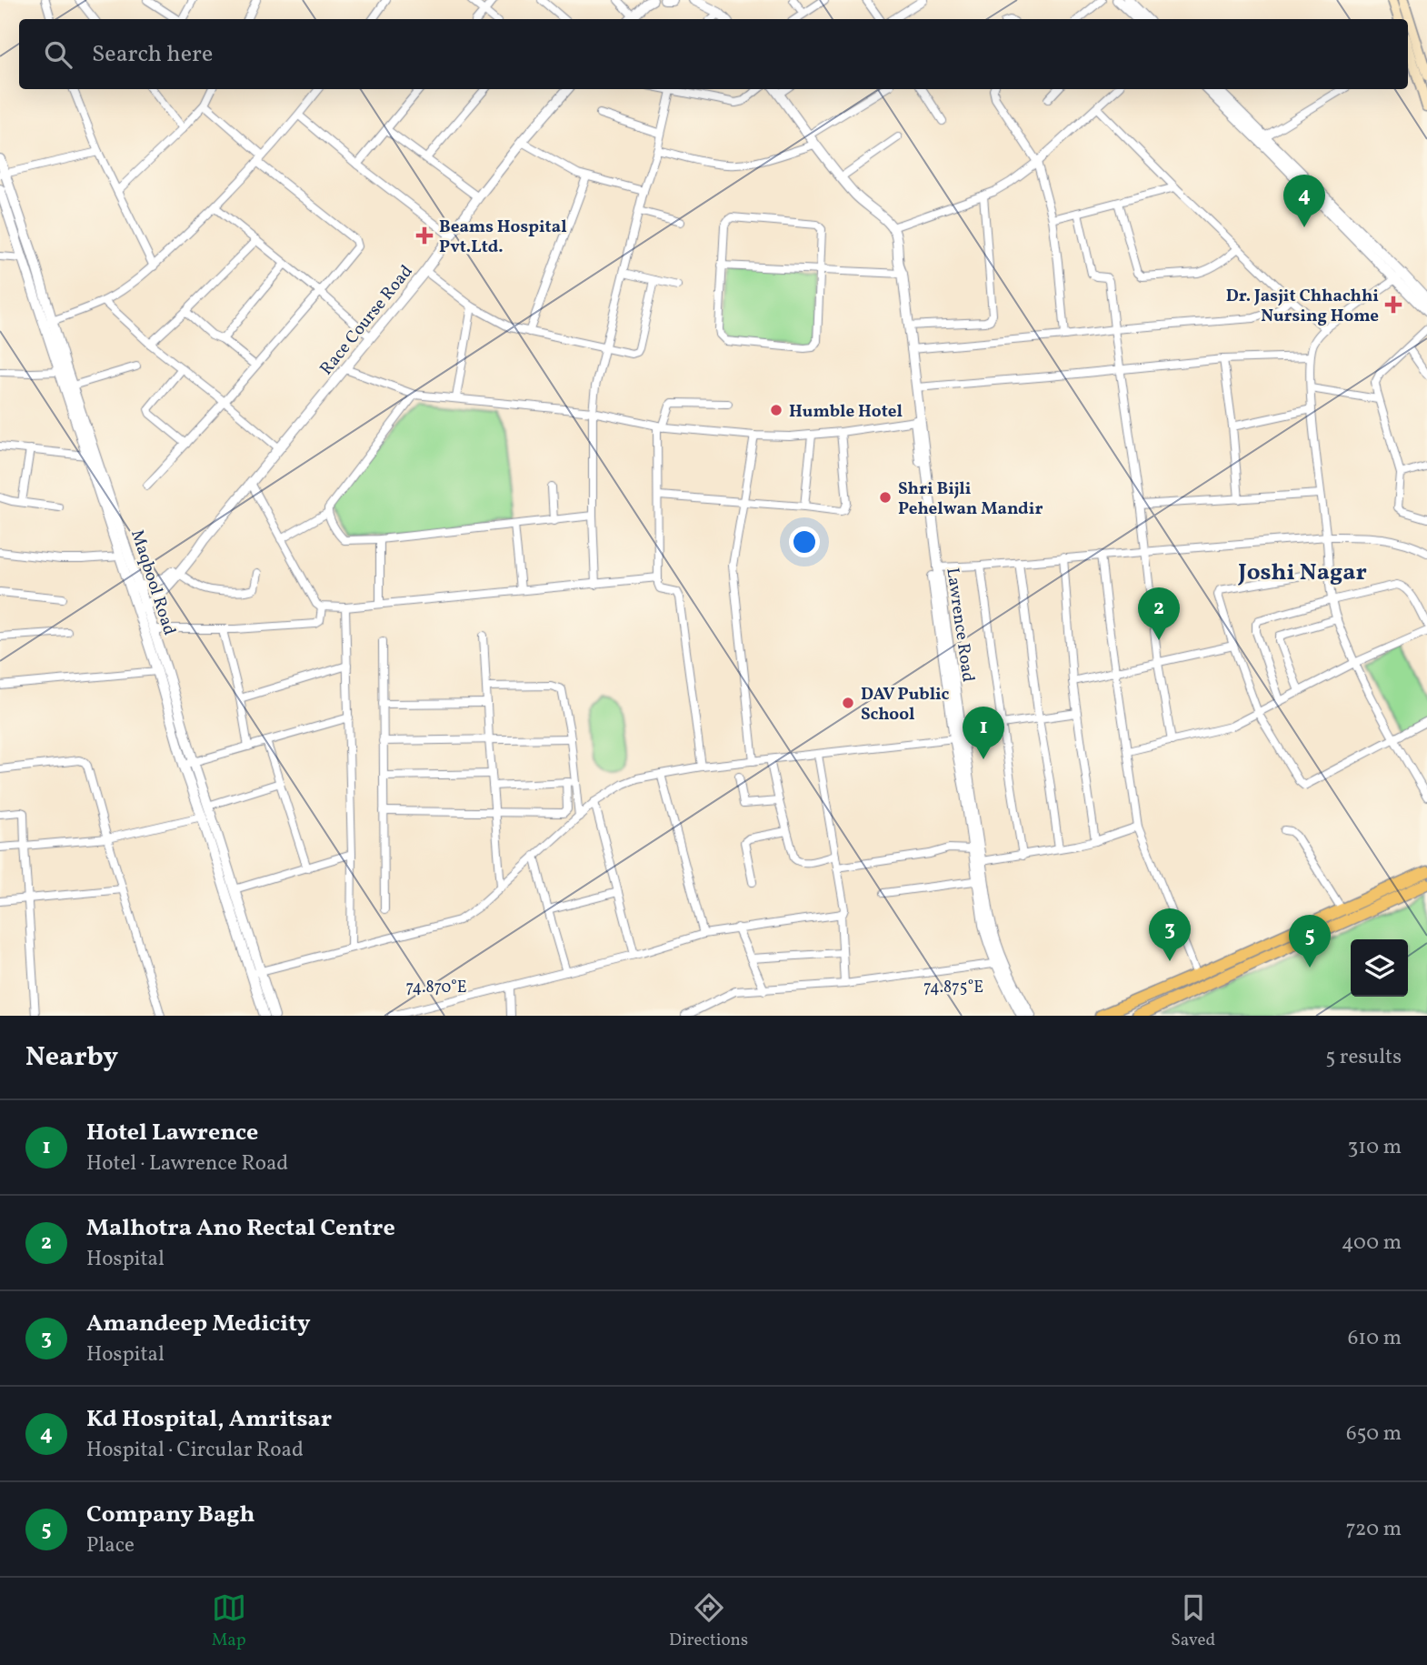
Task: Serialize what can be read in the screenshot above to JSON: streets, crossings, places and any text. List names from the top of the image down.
{
  "streets": {
    "street": ["Race Course Road", "Maqbool Road", "Lawrence Road"]
  },
  "crossings": [
    ["Race Course Road", "Maqbool Road"]
  ],
  "districts": ["Joshi Nagar"],
  "places": {
    "health": ["Beams Hospital Pvt.Ltd.", "Dr. Jasjit Chhachhi Nursing Home"],
    "other": ["Humble Hotel", "Shri Bijli Pehelwan Mandir", "DAV Public School"]
  },
  "page": {
    "search": "Search here",
    "pins": [
      "4",
      "2",
      "1",
      "3",
      "5"
    ],
    "heading": ["Nearby", "5 results"],
    "list": [
      {
        "mark": "1",
        "name": "Hotel Lawrence",
        "note": "Hotel · Lawrence Road",
        "value": "310 m"
      },
      {
        "mark": "2",
        "name": "Malhotra Ano Rectal Centre",
        "note": "Hospital",
        "value": "400 m"
      },
      {
        "mark": "3",
        "name": "Amandeep Medicity",
        "note": "Hospital",
        "value": "610 m"
      },
      {
        "mark": "4",
        "name": "Kd Hospital, Amritsar",
        "note": "Hospital · Circular Road",
        "value": "650 m"
      },
      {
        "mark": "5",
        "name": "Company Bagh",
        "note": "Place",
        "value": "720 m"
      }
    ],
    "nav": ["Map", "Directions", "Saved"]
  },
  "coordinates": ["74.870°E", "74.875°E"]
}
